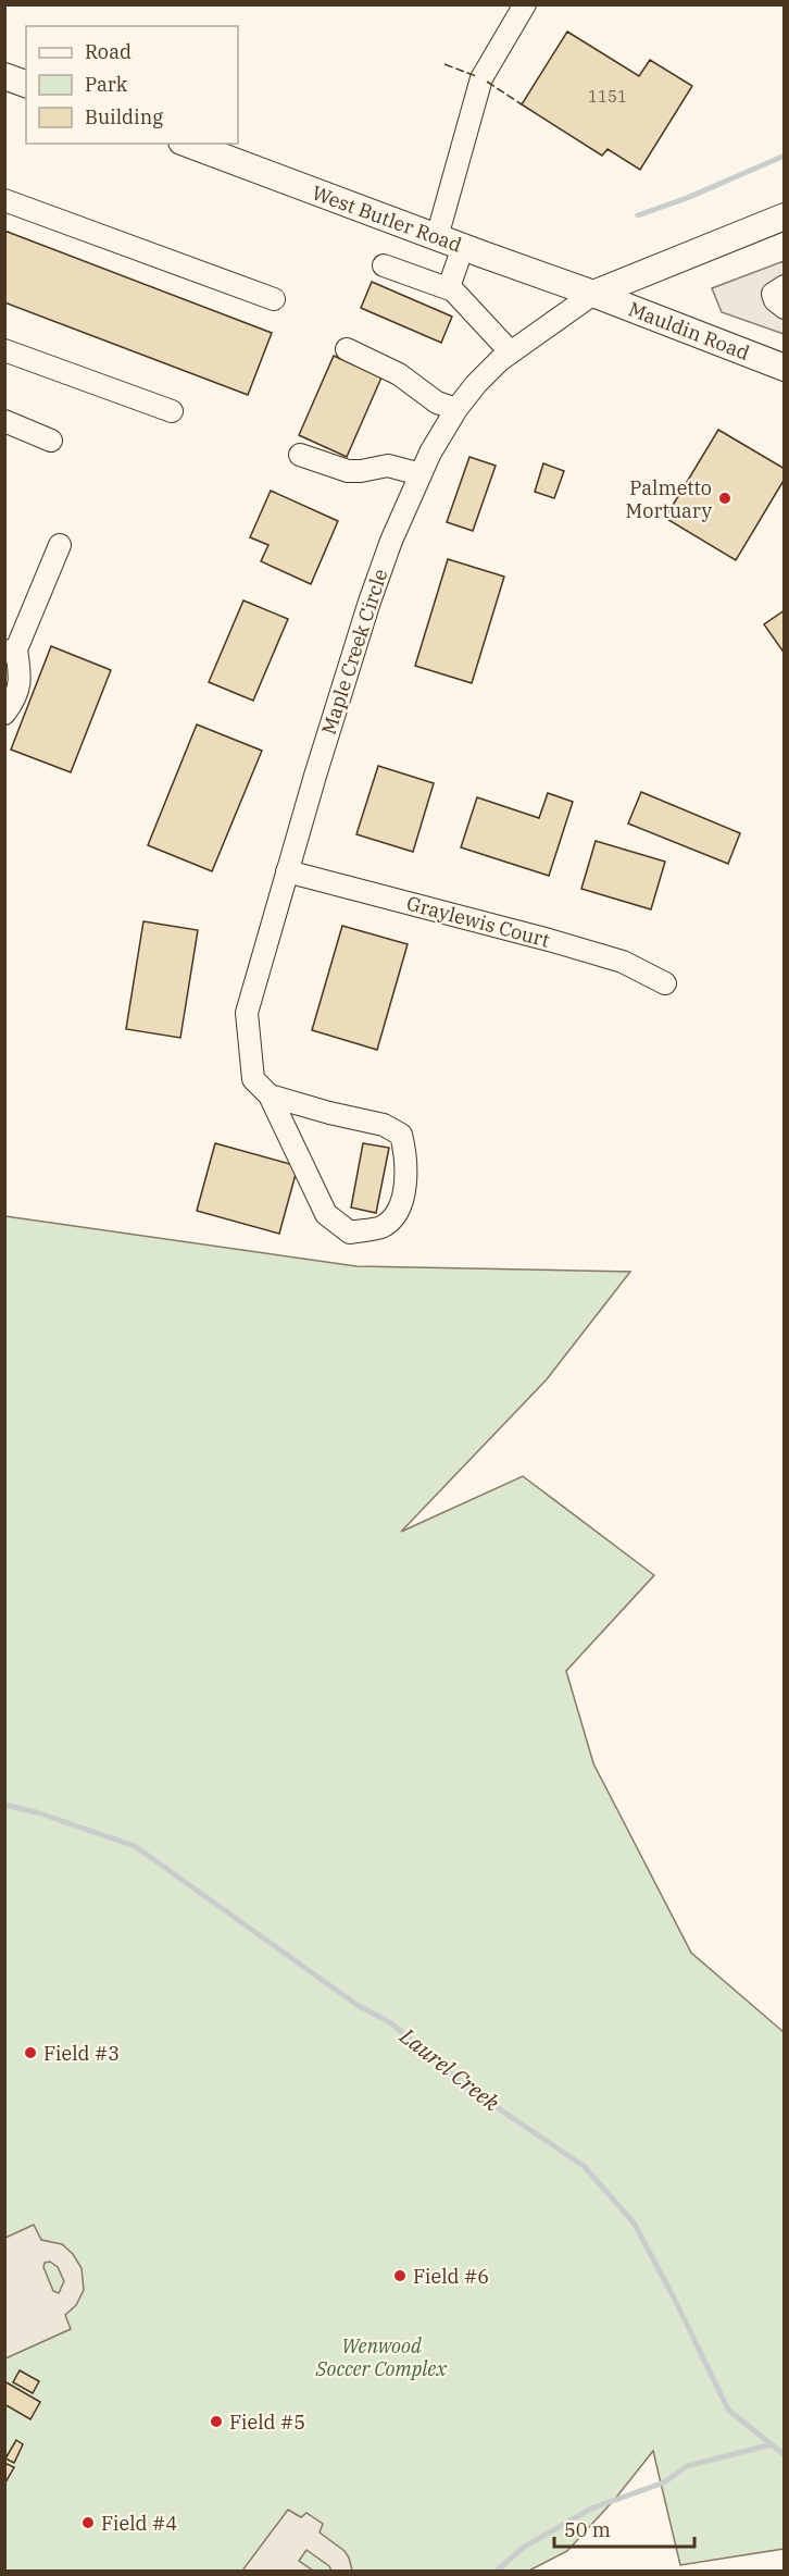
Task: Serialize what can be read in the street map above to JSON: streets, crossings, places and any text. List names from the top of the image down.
{
  "streets": {
    "main road": ["West Butler Road", "Mauldin Road"],
    "street": ["Maple Creek Circle", "Graylewis Court"]
  },
  "crossings": [
    ["West Butler Road", "Mauldin Road"],
    ["West Butler Road", "Maple Creek Circle"],
    ["Mauldin Road", "Maple Creek Circle"],
    ["Maple Creek Circle", "Graylewis Court"]
  ],
  "water": ["Laurel Creek"],
  "parks": ["Wenwood Soccer Complex"],
  "places": [
    "Palmetto Mortuary",
    "Field #3",
    "Field #6",
    "Field #5",
    "Field #4"
  ],
  "house_numbers": ["1151"],
  "legend": ["Road", "Park", "Building"],
  "scale_bar": "50 m"
}
